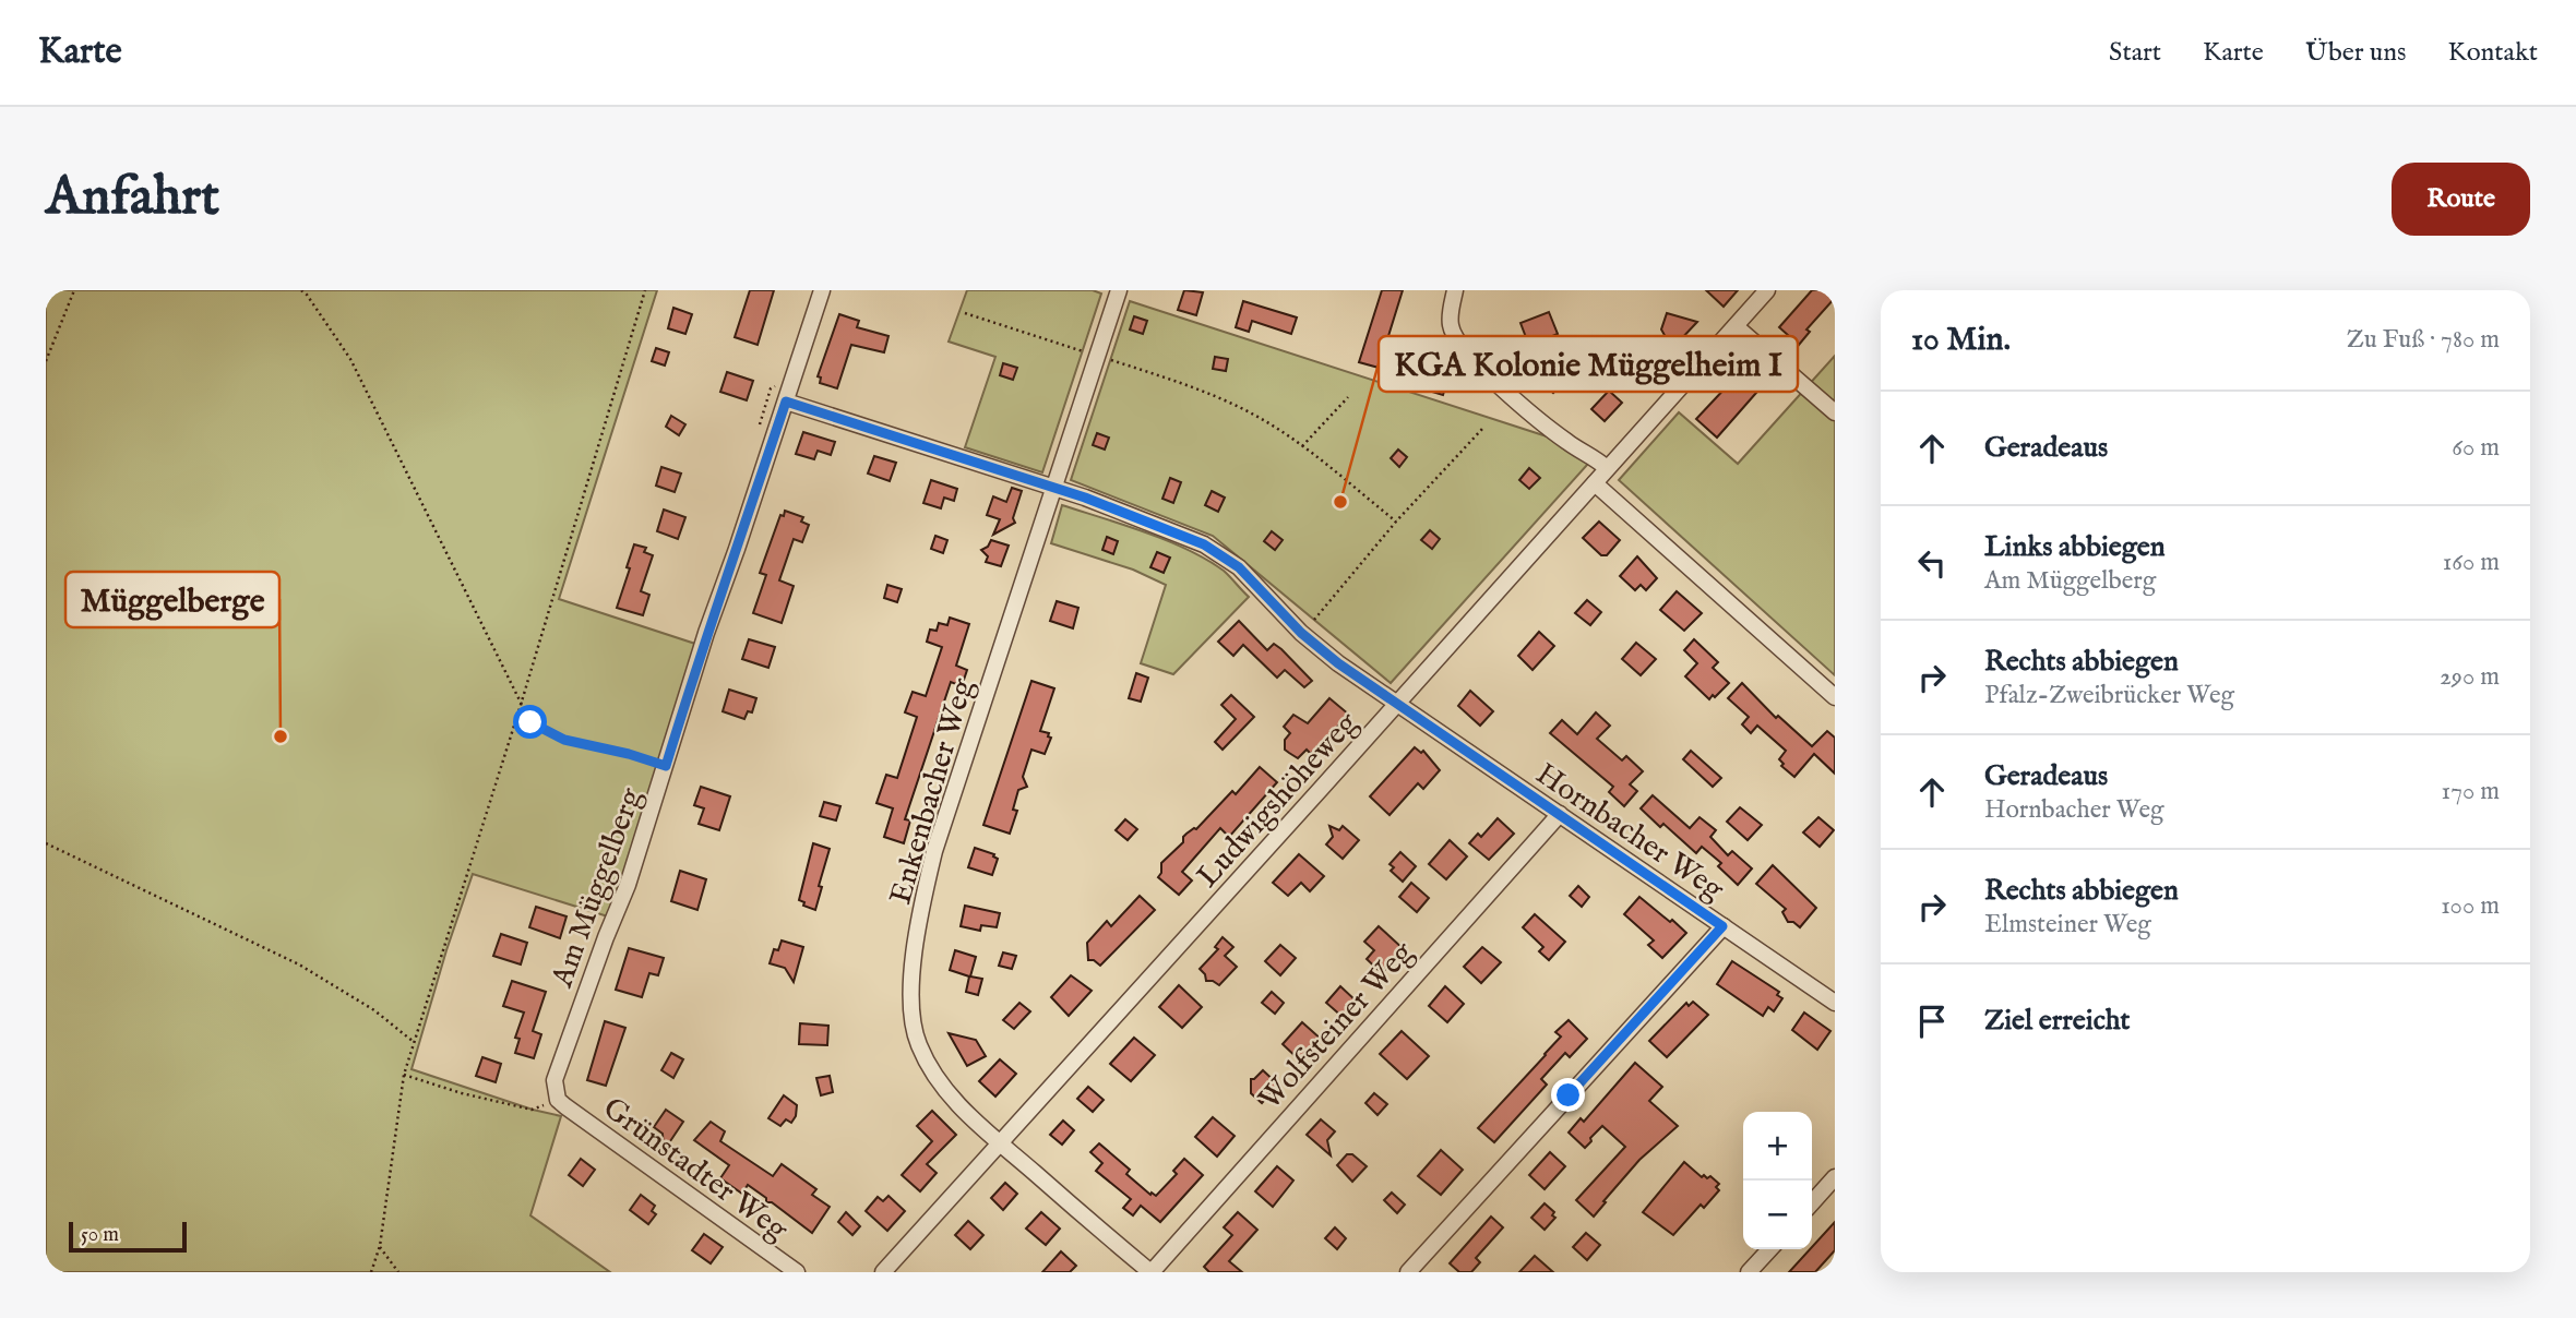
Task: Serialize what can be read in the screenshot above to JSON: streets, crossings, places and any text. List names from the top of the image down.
{
  "streets": {
    "street": [
      "Enkenbacher Weg",
      "Ludwigshöheweg",
      "Hornbacher Weg",
      "Am Müggelberg",
      "Wolfsteiner Weg",
      "Grünstadter Weg"
    ]
  },
  "crossings": [
    ["Enkenbacher Weg", "Ludwigshöheweg"],
    ["Enkenbacher Weg", "Hornbacher Weg"],
    ["Enkenbacher Weg", "Wolfsteiner Weg"],
    ["Ludwigshöheweg", "Hornbacher Weg"],
    ["Hornbacher Weg", "Am Müggelberg"],
    ["Hornbacher Weg", "Wolfsteiner Weg"],
    ["Am Müggelberg", "Grünstadter Weg"]
  ],
  "places": ["KGA Kolonie Müggelheim I", "Müggelberge"],
  "scale_bar": "50 m",
  "page": {
    "header": "Karte",
    "nav": [
      "Start",
      "Karte",
      "Über uns",
      "Kontakt"
    ],
    "buttons": "Route",
    "title": "Anfahrt",
    "heading": ["10 Min.", "Zu Fuß · 780 m"],
    "list": [
      ["Geradeaus", "60 m"],
      ["Links abbiegen", "Am Müggelberg", "160 m"],
      ["Rechts abbiegen", "Pfalz-Zweibrücker Weg", "290 m"],
      ["Geradeaus", "Hornbacher Weg", "170 m"],
      ["Rechts abbiegen", "Elmsteiner Weg", "100 m"],
      "Ziel erreicht"
    ],
    "map_buttons": ["+", "−"],
    "scale": "50 m"
  }
}
